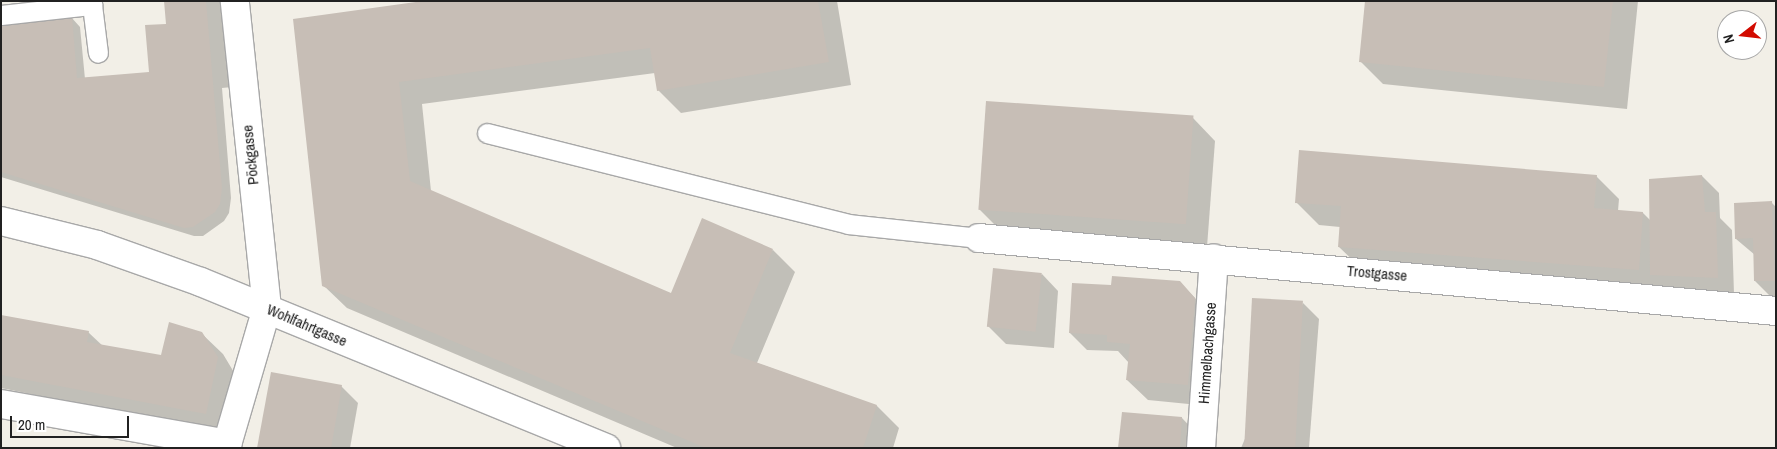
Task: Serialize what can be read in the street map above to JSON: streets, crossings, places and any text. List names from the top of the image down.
{
  "streets": {
    "street": [
      "Pöckgasse",
      "Trostgasse",
      "Wohlfahrtgasse",
      "Himmelbachgasse"
    ]
  },
  "crossings": [
    ["Pöckgasse", "Wohlfahrtgasse"],
    ["Trostgasse", "Himmelbachgasse"]
  ],
  "scale_bar": "20 m",
  "north": "left"
}
